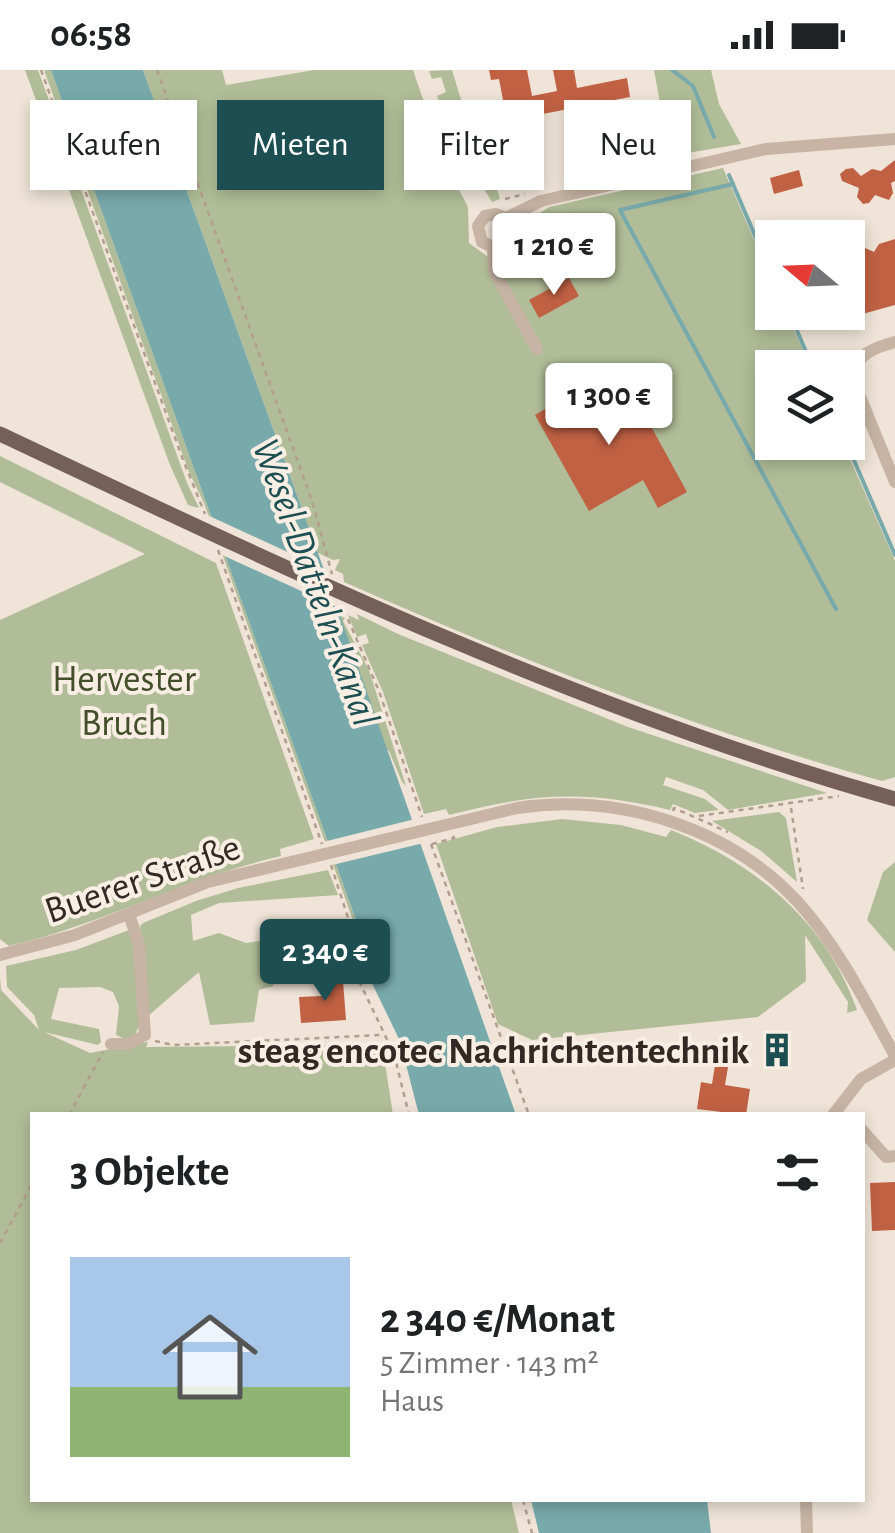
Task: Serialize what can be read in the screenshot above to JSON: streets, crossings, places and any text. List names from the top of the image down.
{
  "streets": {
    "street": ["Buerer Straße"]
  },
  "water": ["Wesel-Datteln-Kanal"],
  "parks": ["Hervester Bruch"],
  "places": {
    "building": ["steag encotec Nachrichtentechnik"]
  },
  "north": "left",
  "page": {
    "status": "06:58",
    "chip": [
      "Kaufen",
      "Mieten",
      "Filter",
      "Neu"
    ],
    "price": ["1 210 €", "1 300 €", "2 340 €"],
    "heading": "3 Objekte",
    "list": [
      {
        "name": "2 340 €/Monat",
        "note": "5 Zimmer · 143 m² · Haus"
      }
    ]
  }
}
